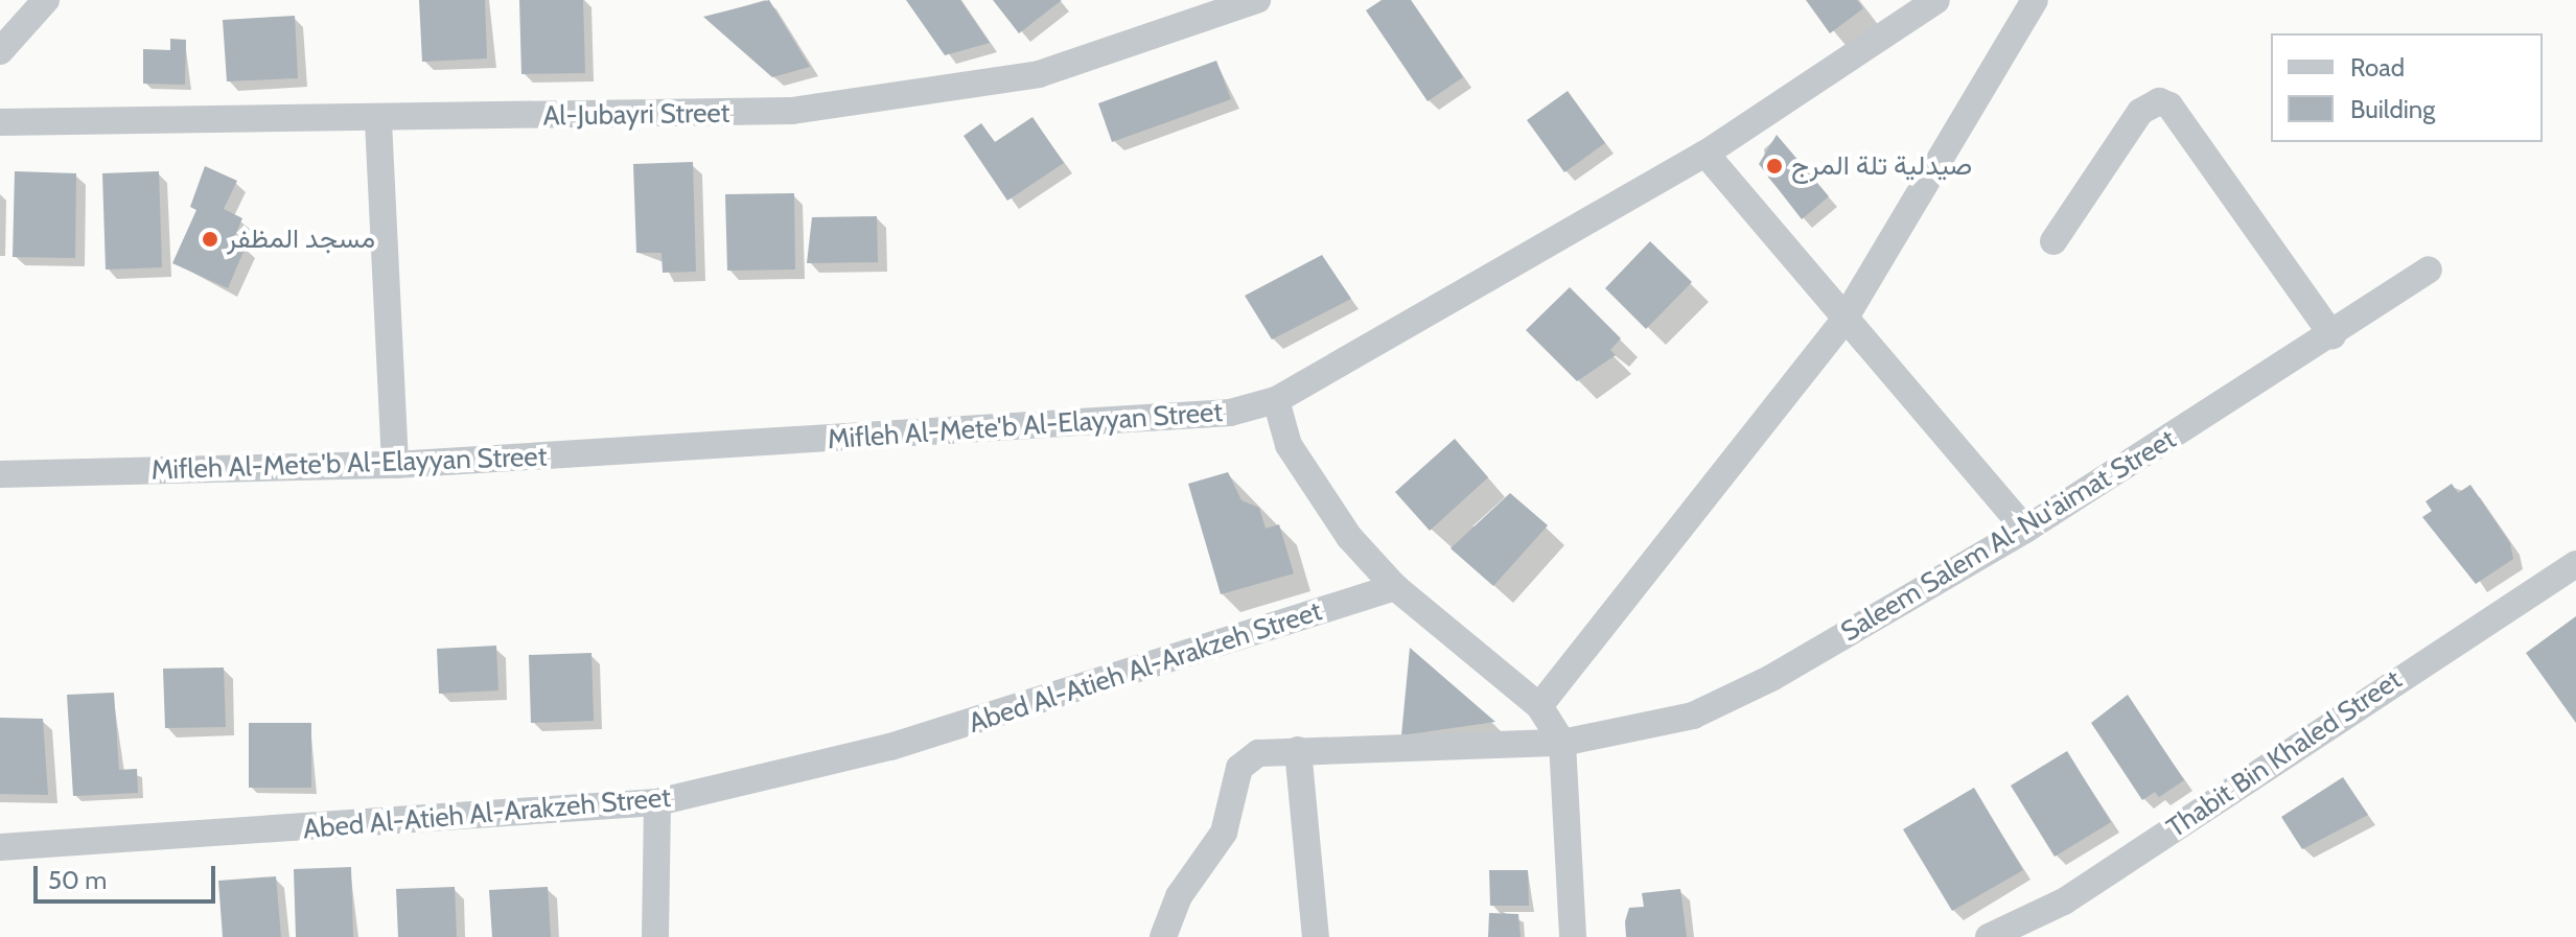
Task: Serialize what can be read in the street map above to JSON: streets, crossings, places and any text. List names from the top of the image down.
{
  "streets": {
    "street": [
      "Al-Jubayri Street",
      "Mifleh Al-Mete'b Al-Elayyan Street",
      "Saleem Salem Al-Nu'aimat Street",
      "Abed Al-Atieh Al-Arakzeh Street",
      "Thabit Bin Khaled Street"
    ]
  },
  "places": ["صيدلية تلة المرج", "مسجد المظفر"],
  "legend": ["Road", "Building"],
  "scale_bar": "50 m"
}
